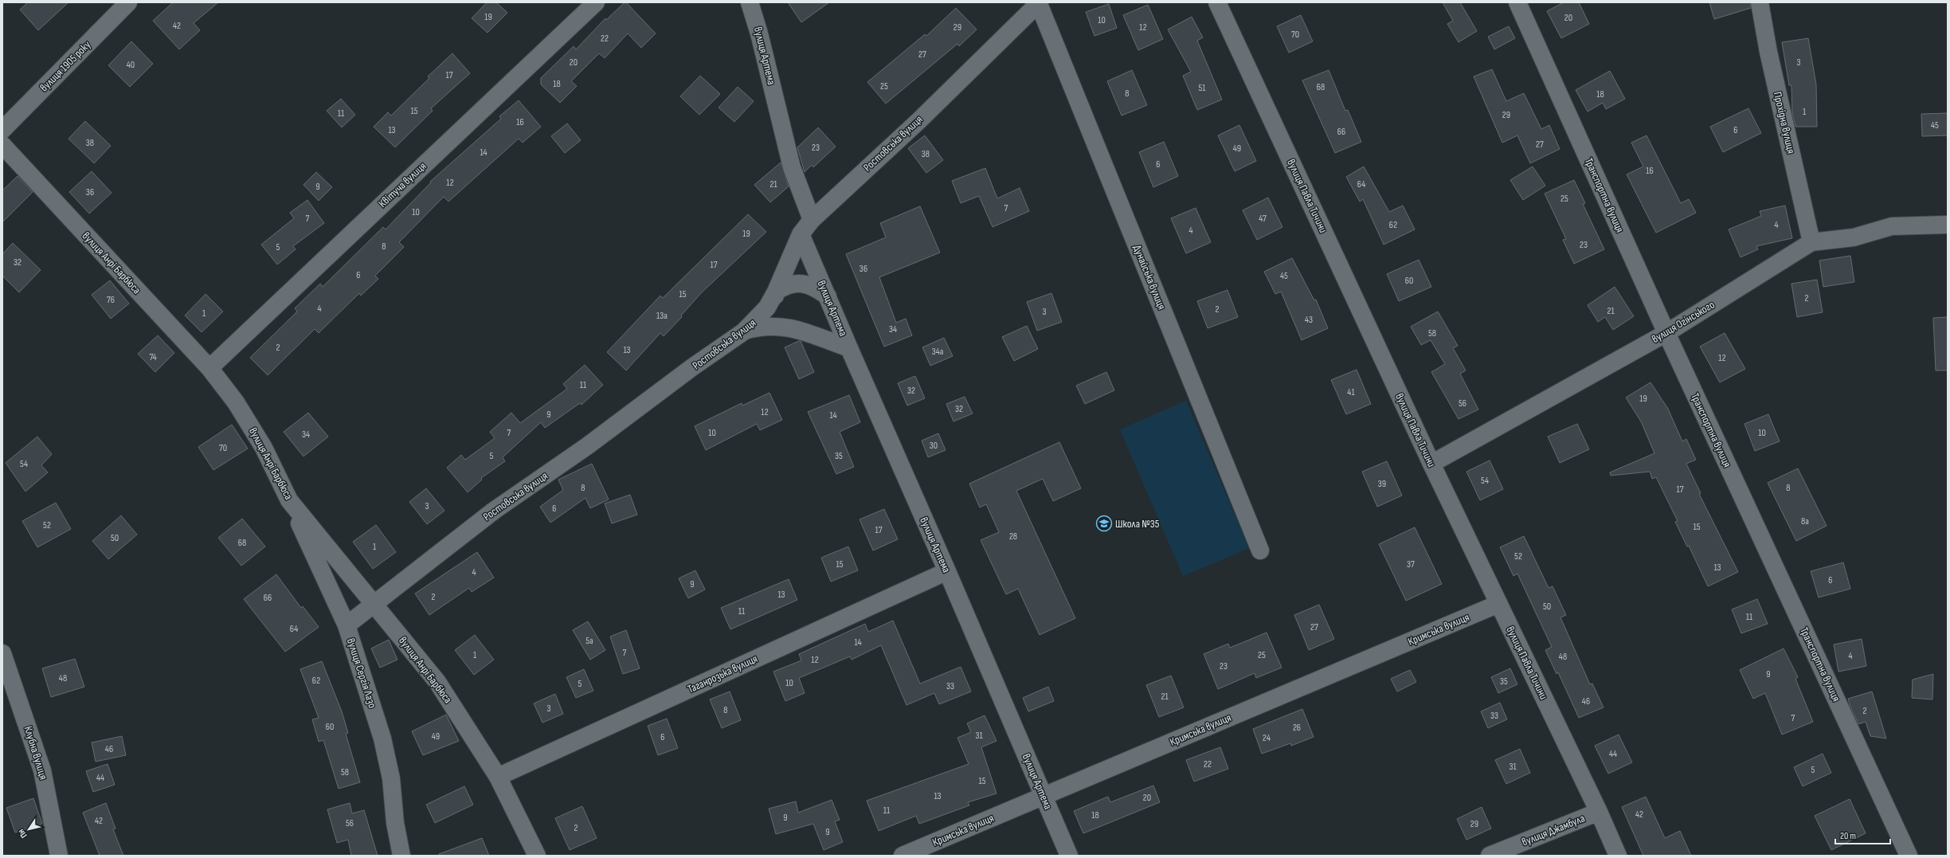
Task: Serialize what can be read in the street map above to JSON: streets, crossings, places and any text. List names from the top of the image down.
{
  "streets": {
    "street": [
      "вулиця Артема",
      "вулиця 1905 року",
      "Прохідна вулиця",
      "Ростовська вулиця",
      "Квітуча вулиця",
      "Транспортна вулиця",
      "вулиця Павла Тичини",
      "вулиця Анрі Барбюса",
      "Дунайська вулиця",
      "вулиця Огінського",
      "Кримська вулиця",
      "вулиця Сергія Лазо",
      "Таганрозька вулиця",
      "Клубна вулиця",
      "вулиця Джамбула"
    ]
  },
  "crossings": [
    ["вулиця Артема", "Ростовська вулиця"],
    ["вулиця Артема", "Кримська вулиця"],
    ["вулиця Артема", "Таганрозька вулиця"],
    ["Прохідна вулиця", "вулиця Огінського"],
    ["Ростовська вулиця", "вулиця Анрі Барбюса"],
    ["Ростовська вулиця", "Дунайська вулиця"],
    ["Ростовська вулиця", "вулиця Сергія Лазо"],
    ["Квітуча вулиця", "вулиця Анрі Барбюса"],
    ["Транспортна вулиця", "вулиця Огінського"],
    ["вулиця Павла Тичини", "вулиця Огінського"],
    ["вулиця Павла Тичини", "Кримська вулиця"],
    ["вулиця Павла Тичини", "вулиця Джамбула"],
    ["вулиця Анрі Барбюса", "вулиця Сергія Лазо"],
    ["вулиця Анрі Барбюса", "Таганрозька вулиця"]
  ],
  "places": {
    "school or university": ["Школа №35"]
  },
  "house_numbers": [
    "19",
    "20",
    "10",
    "42",
    "29",
    "12",
    "70",
    "22",
    "27",
    "20",
    "3",
    "40",
    "17",
    "18",
    "25",
    "68",
    "51",
    "8",
    "18",
    "15",
    "1",
    "11",
    "29",
    "16",
    "45",
    "13",
    "6",
    "66",
    "38",
    "27",
    "23",
    "49",
    "14",
    "38",
    "6",
    "16",
    "12",
    "21",
    "64",
    "9",
    "36",
    "25",
    "7",
    "10",
    "7",
    "47",
    "62",
    "4",
    "4",
    "19",
    "23",
    "8",
    "5",
    "32",
    "17",
    "36",
    "6",
    "45",
    "60",
    "15",
    "2",
    "76",
    "4",
    "2",
    "21",
    "3",
    "1",
    "13а",
    "43",
    "34",
    "58",
    "2",
    "13",
    "34а",
    "74",
    "12",
    "11",
    "32",
    "41",
    "19",
    "56",
    "32",
    "12",
    "9",
    "14",
    "7",
    "10",
    "10",
    "34",
    "30",
    "70",
    "5",
    "35",
    "54",
    "54",
    "39",
    "8",
    "8",
    "17",
    "3",
    "6",
    "8а",
    "52",
    "15",
    "17",
    "28",
    "50",
    "68",
    "1",
    "52",
    "15",
    "37",
    "13",
    "4",
    "6",
    "9",
    "13",
    "2",
    "66",
    "50",
    "11",
    "11",
    "27",
    "64",
    "5а",
    "14",
    "7",
    "1",
    "25",
    "4",
    "48",
    "12",
    "23",
    "9",
    "48",
    "62",
    "35",
    "10",
    "5",
    "33",
    "21",
    "46",
    "3",
    "8",
    "2",
    "33",
    "7",
    "60",
    "26",
    "31",
    "49",
    "6",
    "24",
    "46",
    "44",
    "22",
    "31",
    "5",
    "58",
    "44",
    "15",
    "13",
    "20",
    "11",
    "42",
    "18",
    "9",
    "42",
    "56",
    "29",
    "2",
    "9"
  ],
  "scale_bar": "20 m",
  "north": "bottom left"
}
